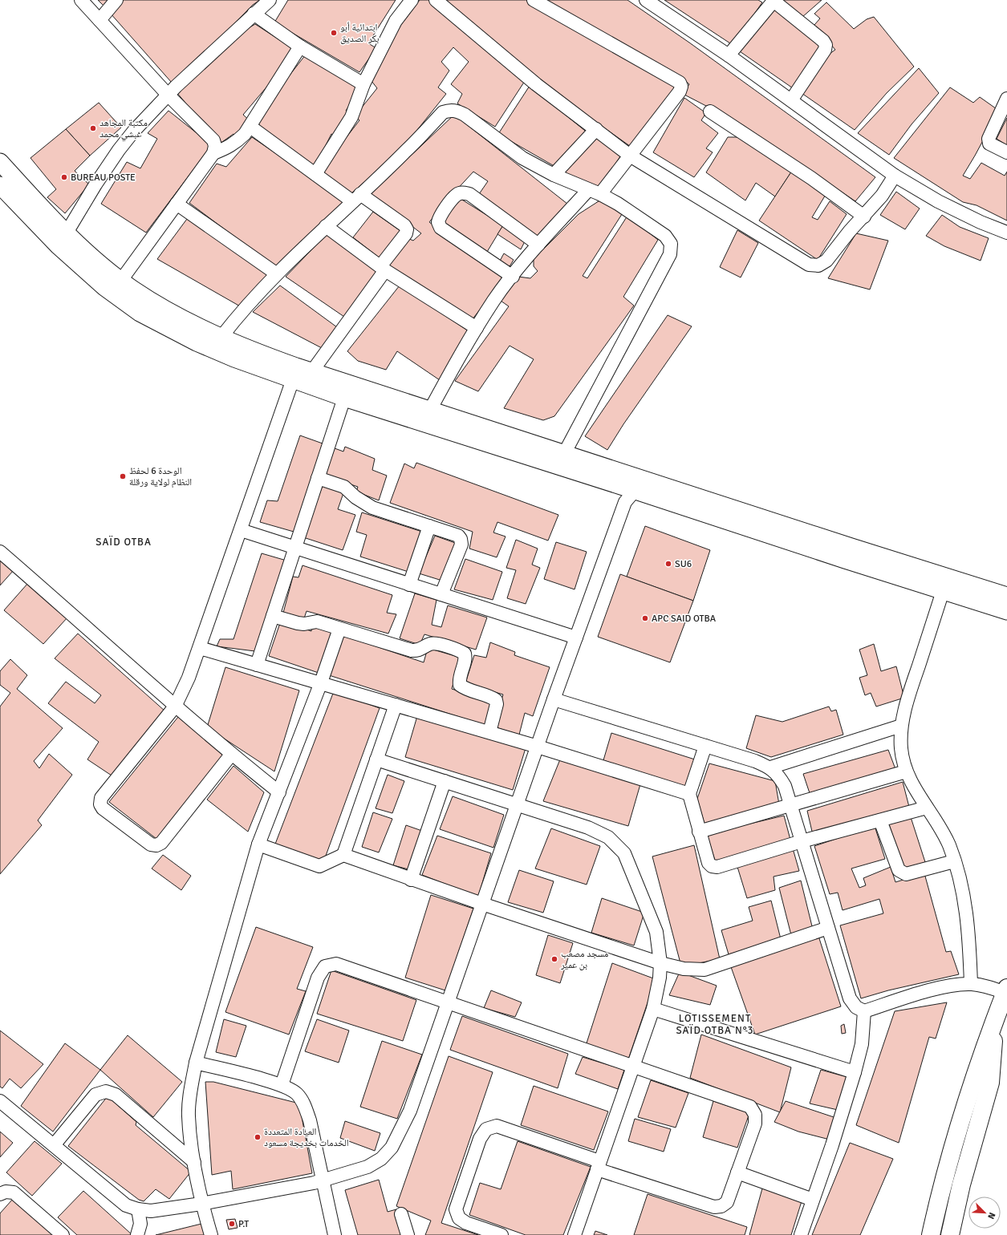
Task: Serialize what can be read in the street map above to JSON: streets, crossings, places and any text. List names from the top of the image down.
{
  "districts": ["SAÏD OTBA", "LOTISSEMENT SAÏD OTBA N°3"],
  "places": [
    "ابتدائية أبو بكر الصديق",
    "مكتبة المجاهد غبشي محمد",
    "BUREAU POSTE",
    "الوحدة 6 لحفظ النظام لولاية ورقلة",
    "SU6",
    "APC SAID OTBA",
    "مسجد مصعب بن عمير",
    "العيادة المتعددة الخدمات بخديجة مسعود",
    "P.T"
  ],
  "north": "bottom right"
}
